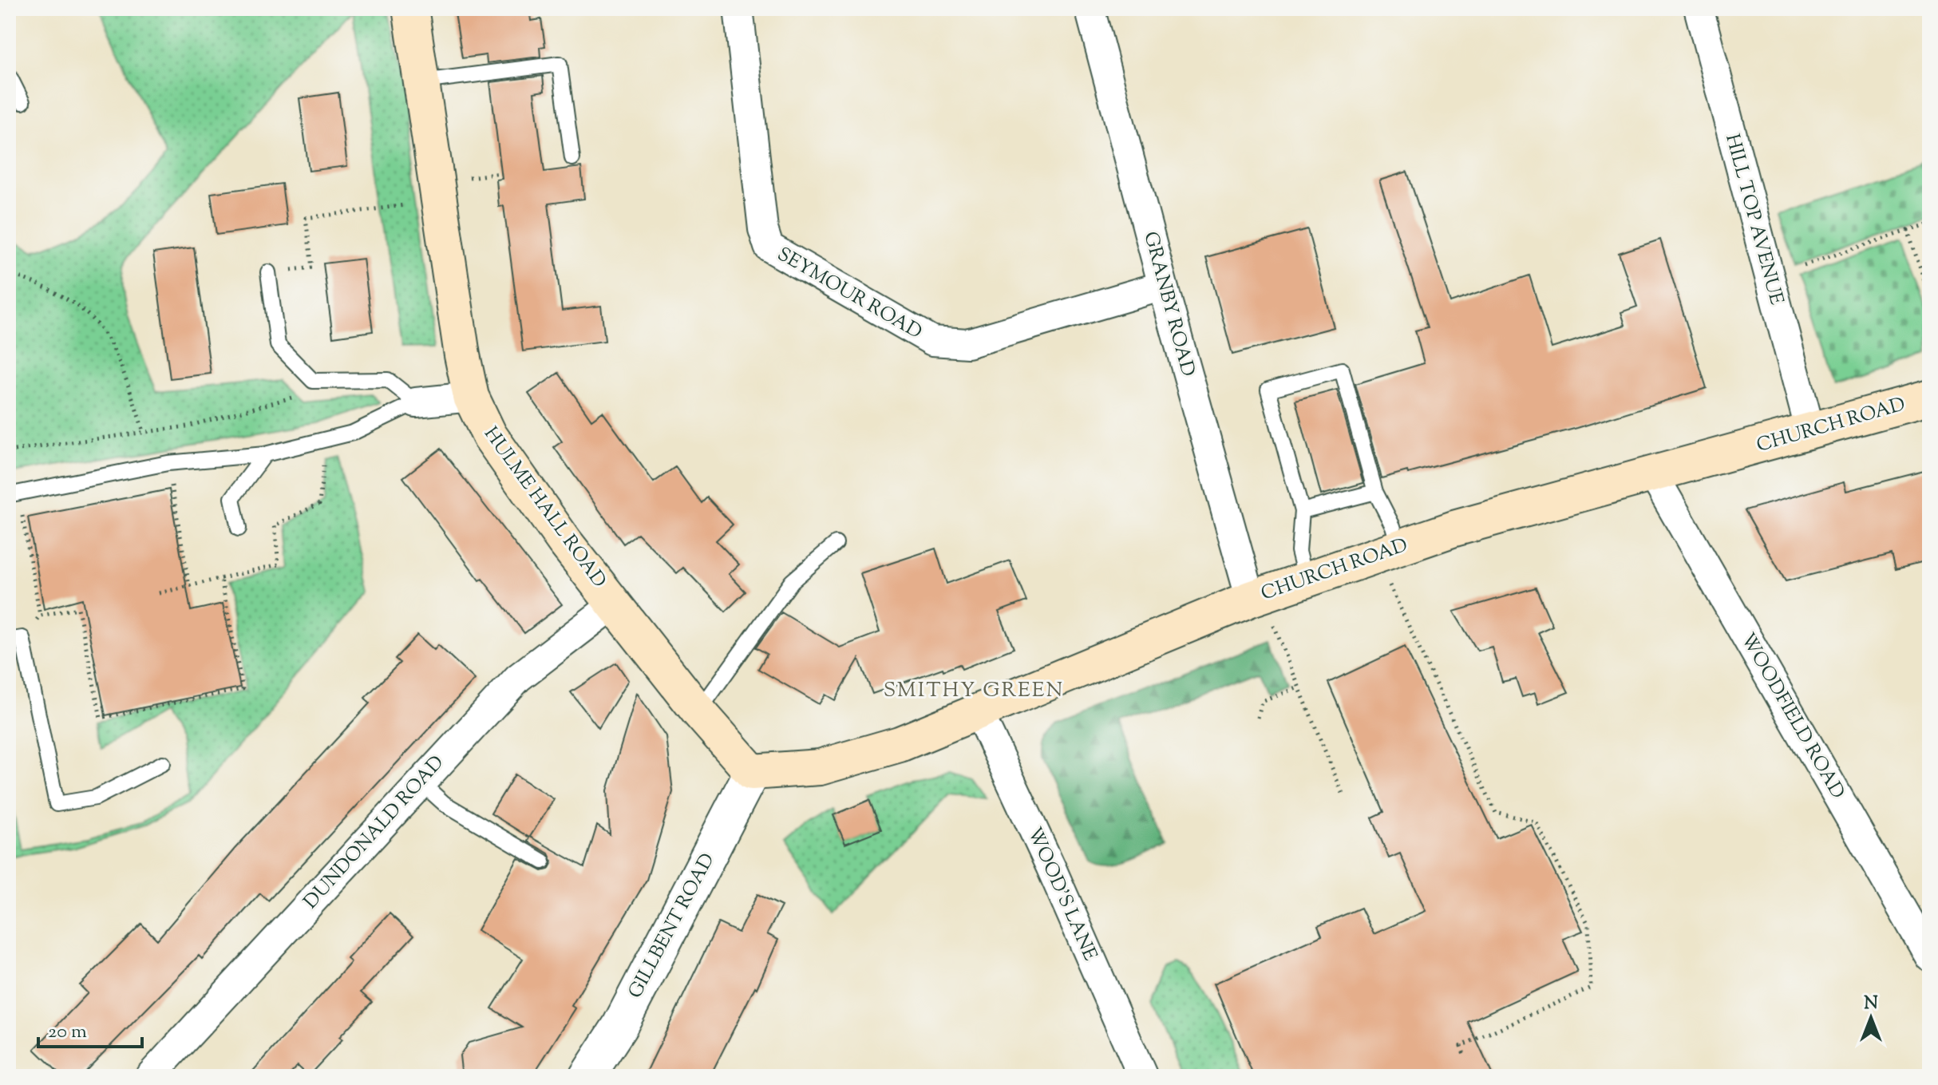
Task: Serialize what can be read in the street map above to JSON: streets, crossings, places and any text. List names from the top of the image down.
{
  "streets": {
    "main road": ["CHURCH ROAD", "HULME HALL ROAD"],
    "street": [
      "HILL TOP AVENUE",
      "SEYMOUR ROAD",
      "GRANBY ROAD",
      "WOODFIELD ROAD",
      "DUNDONALD ROAD",
      "WOOD'S LANE",
      "GILLBENT ROAD"
    ]
  },
  "crossings": [
    ["HILL TOP AVENUE", "CHURCH ROAD"],
    ["SEYMOUR ROAD", "GRANBY ROAD"],
    ["GRANBY ROAD", "CHURCH ROAD"],
    ["CHURCH ROAD", "HULME HALL ROAD"],
    ["CHURCH ROAD", "WOODFIELD ROAD"],
    ["CHURCH ROAD", "WOOD'S LANE"],
    ["CHURCH ROAD", "GILLBENT ROAD"],
    ["HULME HALL ROAD", "DUNDONALD ROAD"],
    ["HULME HALL ROAD", "GILLBENT ROAD"]
  ],
  "districts": ["SMITHY GREEN"],
  "scale_bar": "20 m",
  "north": "top"
}
